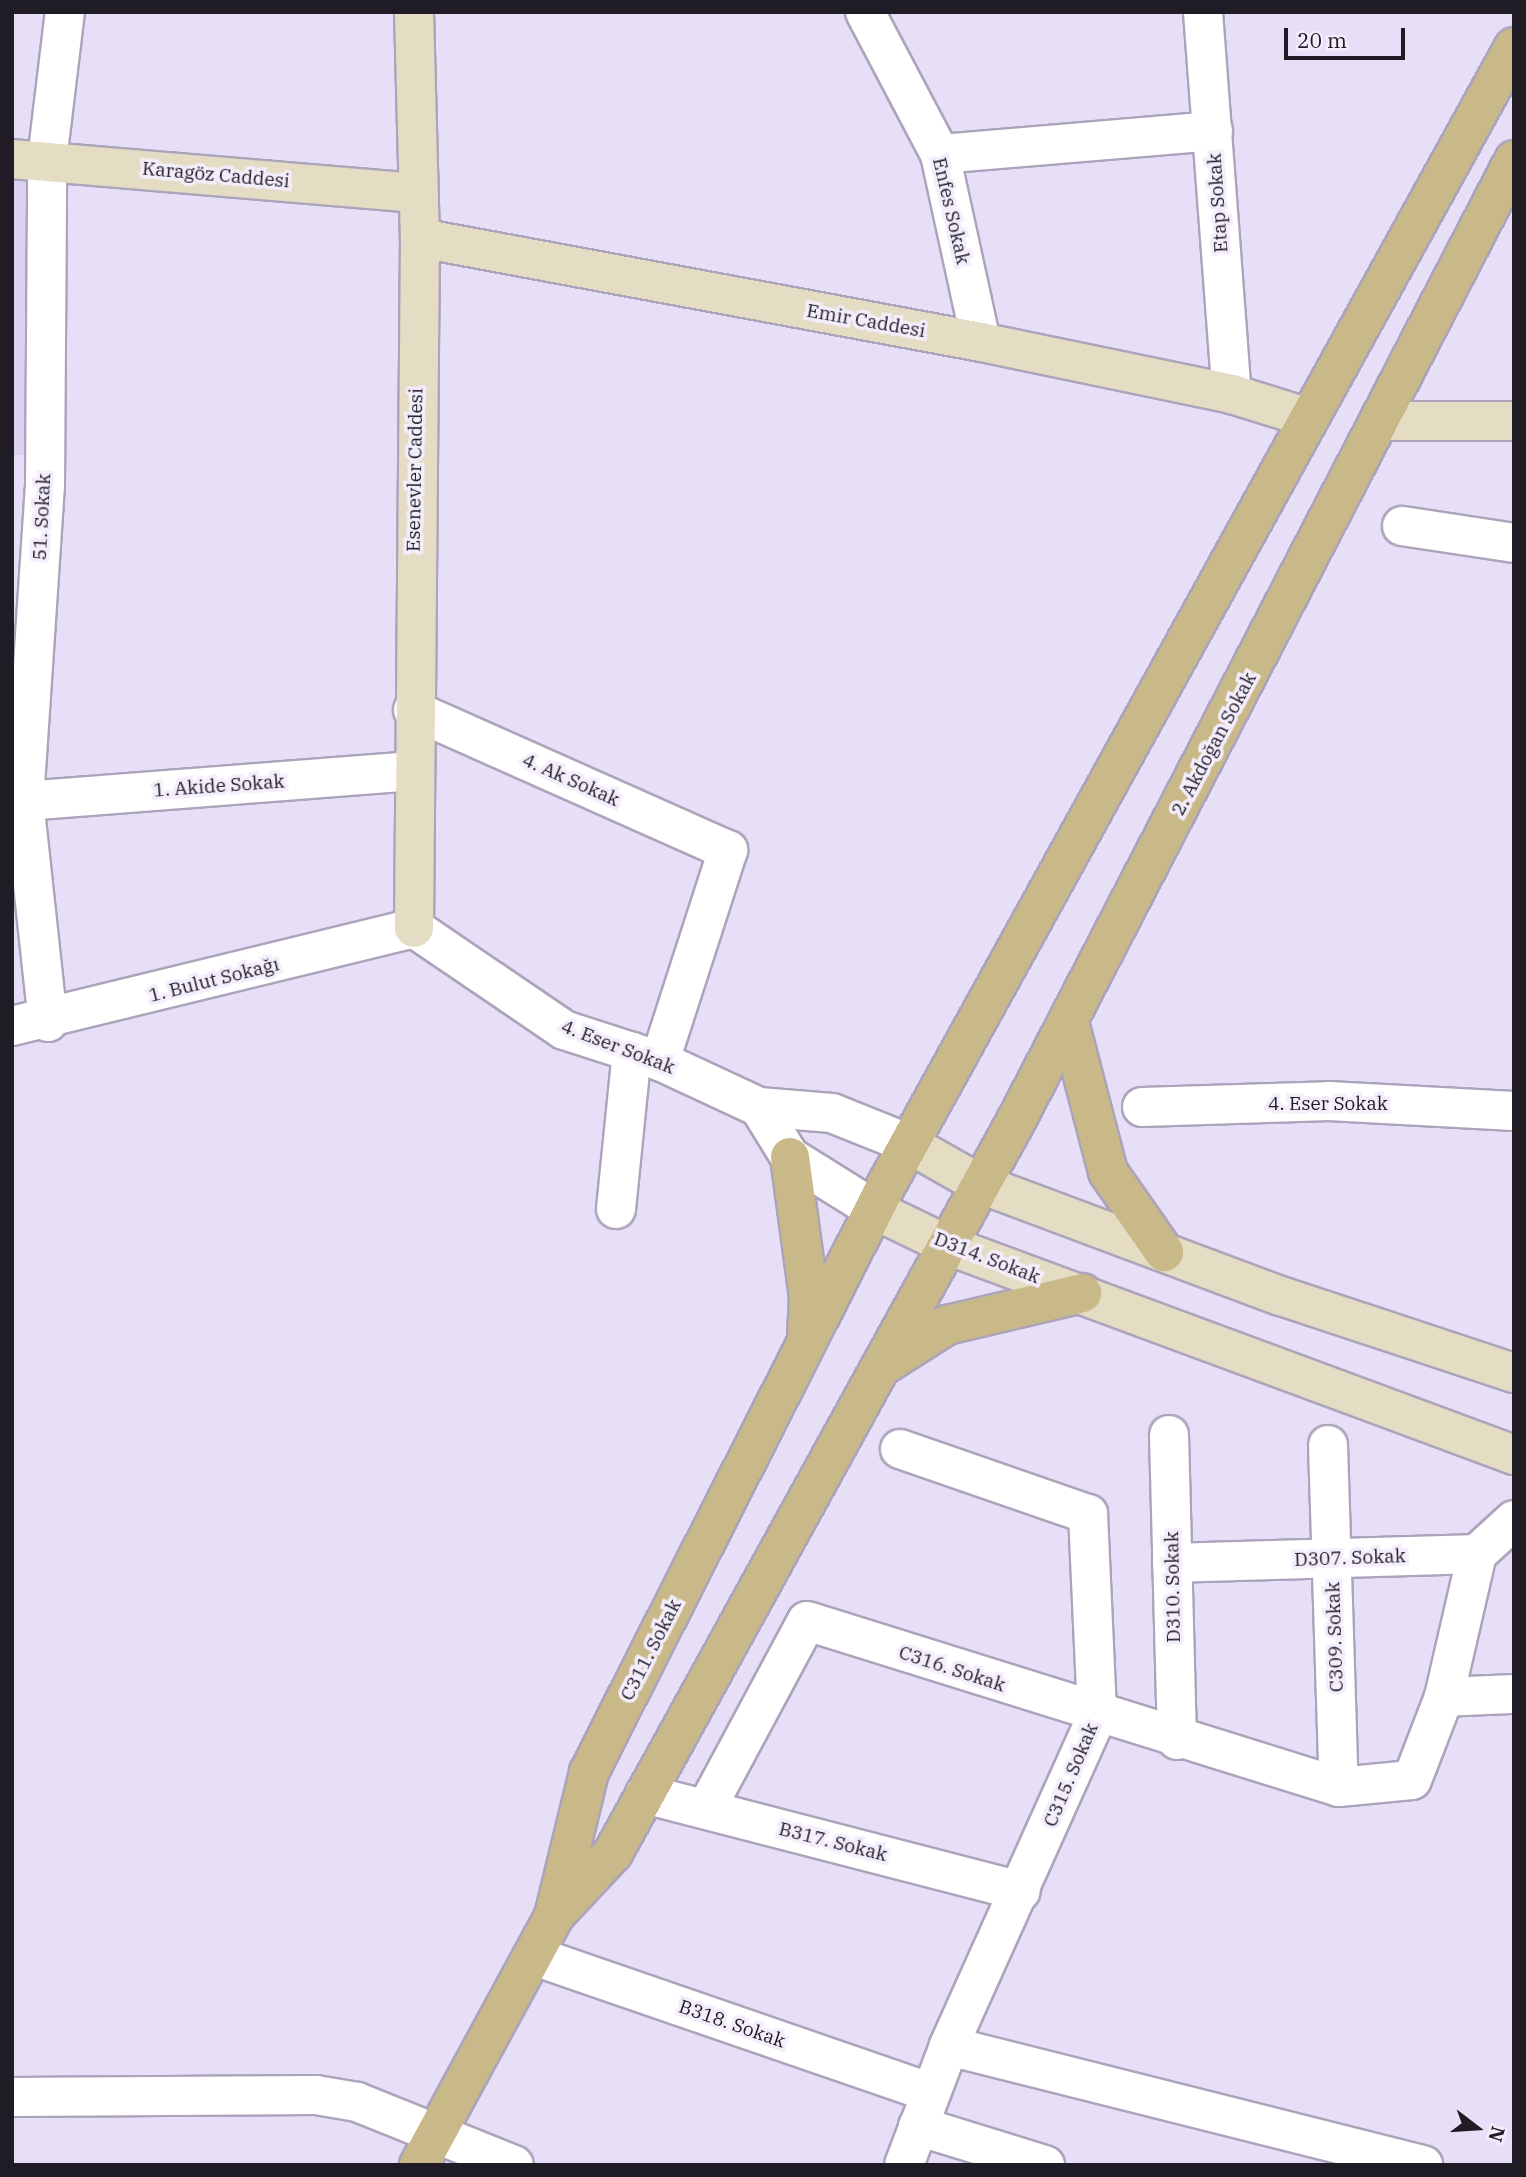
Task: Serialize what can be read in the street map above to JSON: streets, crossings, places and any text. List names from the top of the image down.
{
  "streets": {
    "main road": [
      "Karagöz Caddesi",
      "Emir Caddesi",
      "Esenevler Caddesi",
      "2. Akdoğan Sokak",
      "D314. Sokak",
      "C311. Sokak"
    ],
    "street": [
      "Etap Sokak",
      "Enfes Sokak",
      "51. Sokak",
      "4. Ak Sokak",
      "1. Akide Sokak",
      "1. Bulut Sokağı",
      "4. Eser Sokak",
      "D307. Sokak",
      "D310. Sokak",
      "C309. Sokak",
      "C316. Sokak",
      "C315. Sokak",
      "B317. Sokak",
      "B318. Sokak"
    ]
  },
  "crossings": [
    ["Karagöz Caddesi", "Esenevler Caddesi"],
    ["Karagöz Caddesi", "51. Sokak"],
    ["Etap Sokak", "Emir Caddesi"],
    ["Enfes Sokak", "Emir Caddesi"],
    ["Emir Caddesi", "Esenevler Caddesi"],
    ["Emir Caddesi", "C311. Sokak"],
    ["Esenevler Caddesi", "4. Ak Sokak"],
    ["Esenevler Caddesi", "1. Akide Sokak"],
    ["Esenevler Caddesi", "1. Bulut Sokağı"],
    ["Esenevler Caddesi", "4. Eser Sokak"],
    ["51. Sokak", "1. Akide Sokak"],
    ["51. Sokak", "1. Bulut Sokağı"],
    ["2. Akdoğan Sokak", "D314. Sokak"],
    ["2. Akdoğan Sokak", "C311. Sokak"],
    ["2. Akdoğan Sokak", "B317. Sokak"],
    ["4. Ak Sokak", "4. Eser Sokak"],
    ["1. Bulut Sokağı", "4. Eser Sokak"],
    ["4. Eser Sokak", "C311. Sokak"],
    ["D314. Sokak", "C311. Sokak"],
    ["D307. Sokak", "D310. Sokak"],
    ["D307. Sokak", "C309. Sokak"],
    ["D310. Sokak", "C316. Sokak"],
    ["C309. Sokak", "C316. Sokak"],
    ["C311. Sokak", "B318. Sokak"],
    ["C316. Sokak", "C315. Sokak"],
    ["C316. Sokak", "B317. Sokak"],
    ["C315. Sokak", "B317. Sokak"],
    ["C315. Sokak", "B318. Sokak"]
  ],
  "scale_bar": "20 m",
  "north": "right"
}
